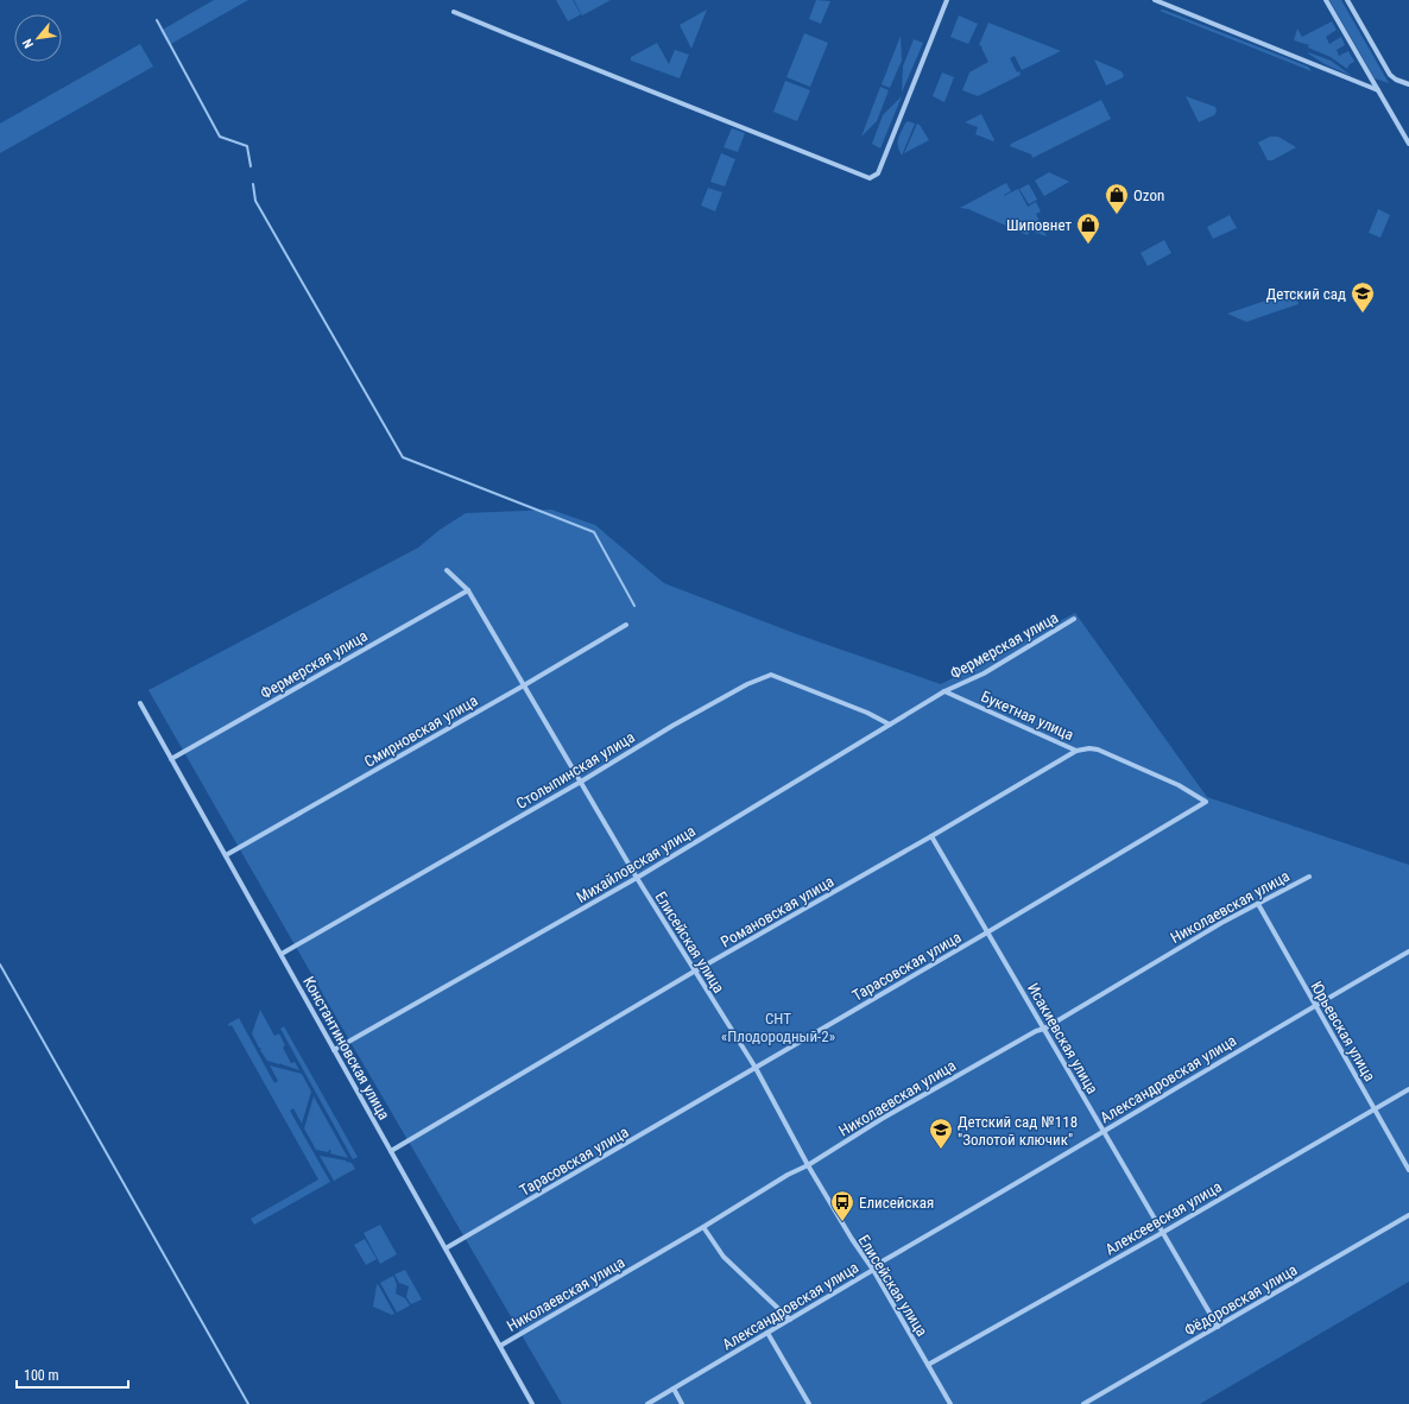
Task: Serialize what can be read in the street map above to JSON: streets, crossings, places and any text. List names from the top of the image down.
{
  "streets": {
    "street": [
      "Фермерская улица",
      "Букетная улица",
      "Смирновская улица",
      "Столыпинская улица",
      "Михайловская улица",
      "Николаевская улица",
      "Романовская улица",
      "Елисейская улица",
      "Тарасовская улица",
      "Юрьевская улица",
      "Исакиевская улица",
      "Константиновская улица",
      "Александровская улица",
      "Алексеевская улица",
      "Фёдоровская улица"
    ]
  },
  "crossings": [
    ["Фермерская улица", "Букетная улица"],
    ["Фермерская улица", "Михайловская улица"],
    ["Фермерская улица", "Елисейская улица"],
    ["Фермерская улица", "Константиновская улица"],
    ["Букетная улица", "Михайловская улица"],
    ["Букетная улица", "Романовская улица"],
    ["Букетная улица", "Тарасовская улица"],
    ["Смирновская улица", "Елисейская улица"],
    ["Смирновская улица", "Константиновская улица"],
    ["Столыпинская улица", "Михайловская улица"],
    ["Столыпинская улица", "Елисейская улица"],
    ["Столыпинская улица", "Константиновская улица"],
    ["Михайловская улица", "Елисейская улица"],
    ["Михайловская улица", "Константиновская улица"],
    ["Николаевская улица", "Елисейская улица"],
    ["Николаевская улица", "Юрьевская улица"],
    ["Николаевская улица", "Исакиевская улица"],
    ["Николаевская улица", "Константиновская улица"],
    ["Романовская улица", "Елисейская улица"],
    ["Романовская улица", "Исакиевская улица"],
    ["Романовская улица", "Константиновская улица"],
    ["Елисейская улица", "Тарасовская улица"],
    ["Елисейская улица", "Александровская улица"],
    ["Елисейская улица", "Алексеевская улица"],
    ["Тарасовская улица", "Исакиевская улица"],
    ["Тарасовская улица", "Константиновская улица"],
    ["Юрьевская улица", "Александровская улица"],
    ["Юрьевская улица", "Алексеевская улица"],
    ["Исакиевская улица", "Александровская улица"],
    ["Исакиевская улица", "Алексеевская улица"],
    ["Исакиевская улица", "Фёдоровская улица"]
  ],
  "parks": ["СНТ «Плодородный-2»"],
  "places": {
    "shop": ["Ozon", "Шиповнет"],
    "school or university": ["Детский сад", "Детский сад №118 \"Золотой ключик\""],
    "bus stop": ["Елисейская"]
  },
  "scale_bar": "100 m",
  "north": "bottom left"
}
